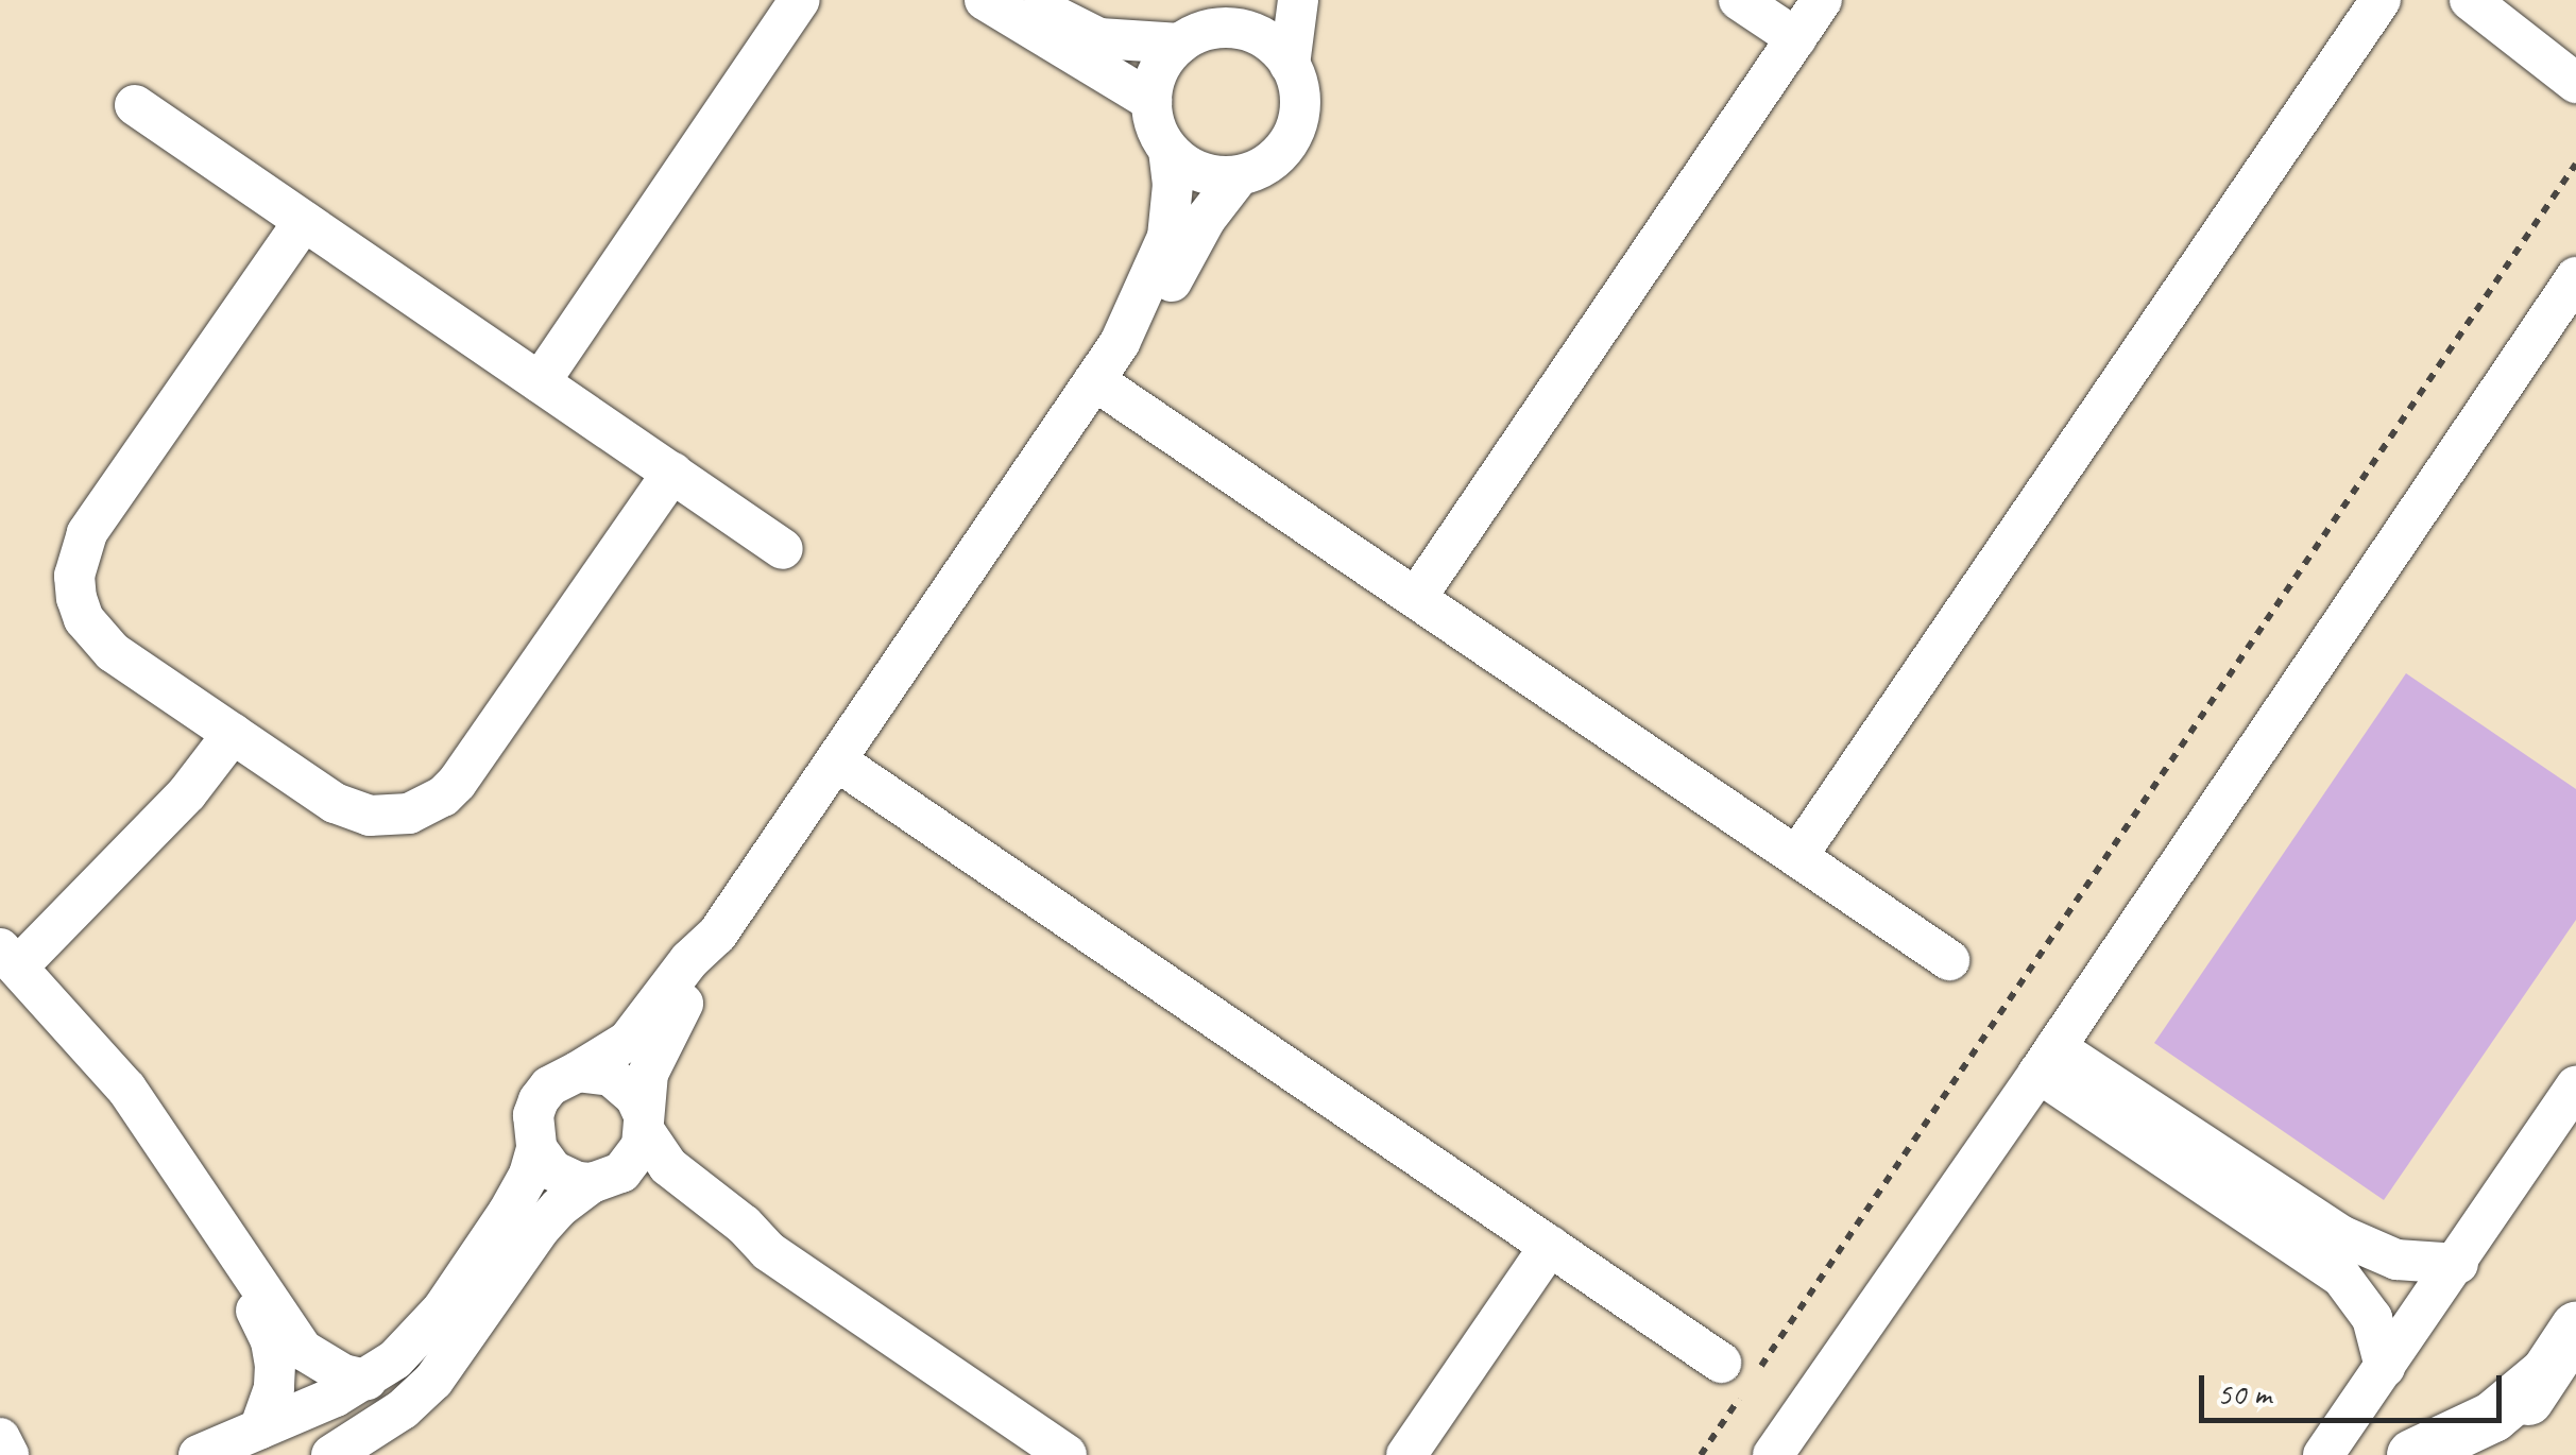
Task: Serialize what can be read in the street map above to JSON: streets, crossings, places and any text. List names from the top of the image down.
{
  "scale_bar": "50 m"
}
